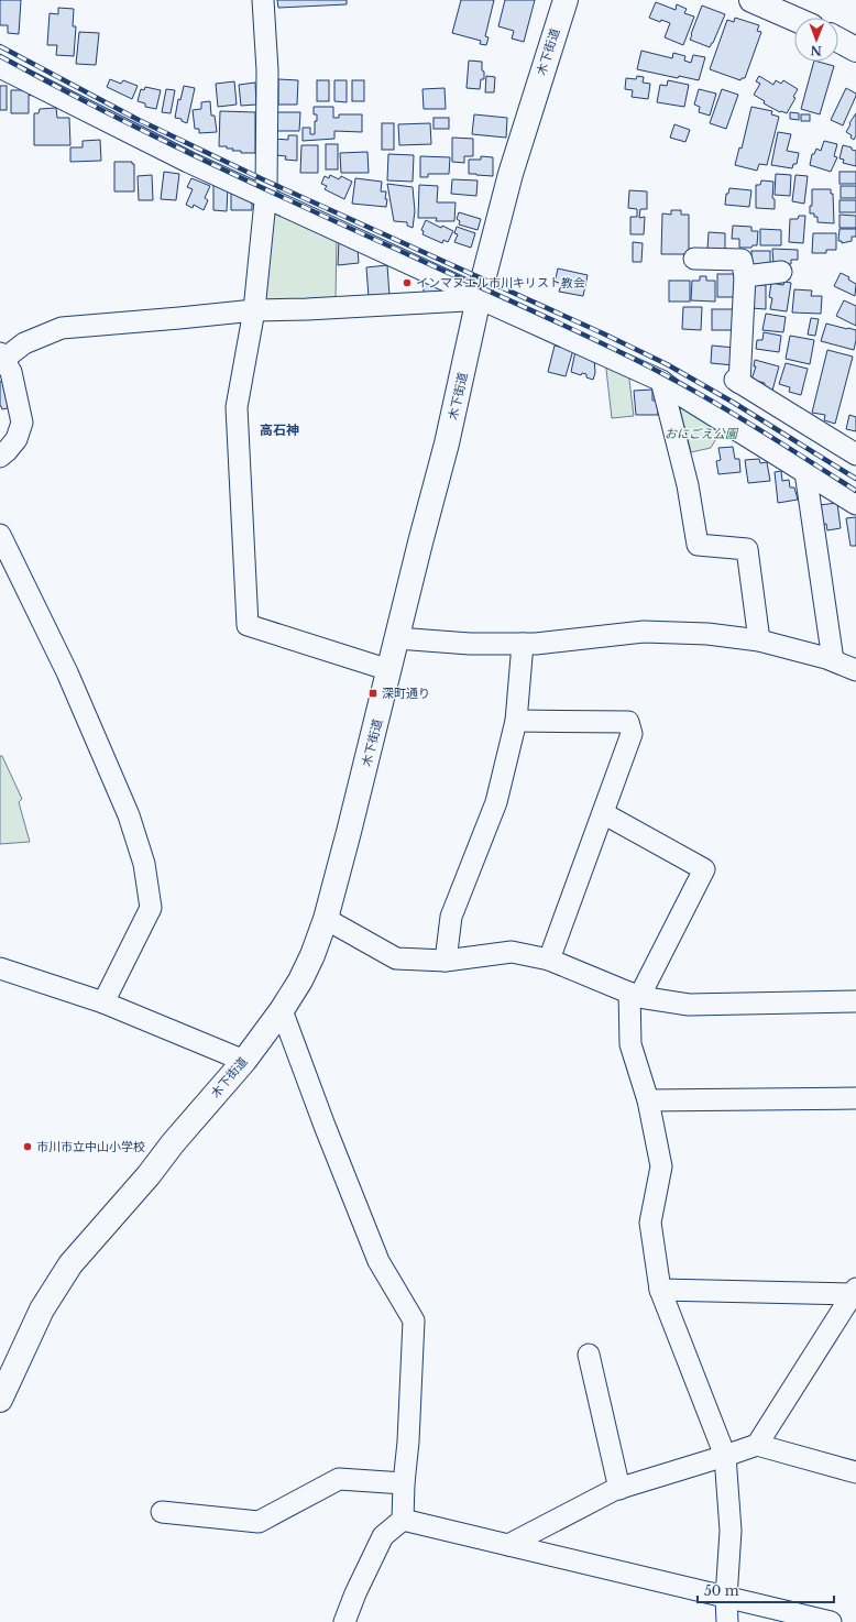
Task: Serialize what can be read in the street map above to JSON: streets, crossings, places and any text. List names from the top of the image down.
{
  "streets": {
    "main road": ["木下街道"]
  },
  "districts": ["高石神"],
  "parks": ["おにごえ公園"],
  "places": {
    "other": ["インマヌエル市川キリスト教会", "市川市立中山小学校"],
    "transit": ["深町通り"]
  },
  "scale_bar": "50 m",
  "north": "bottom"
}
